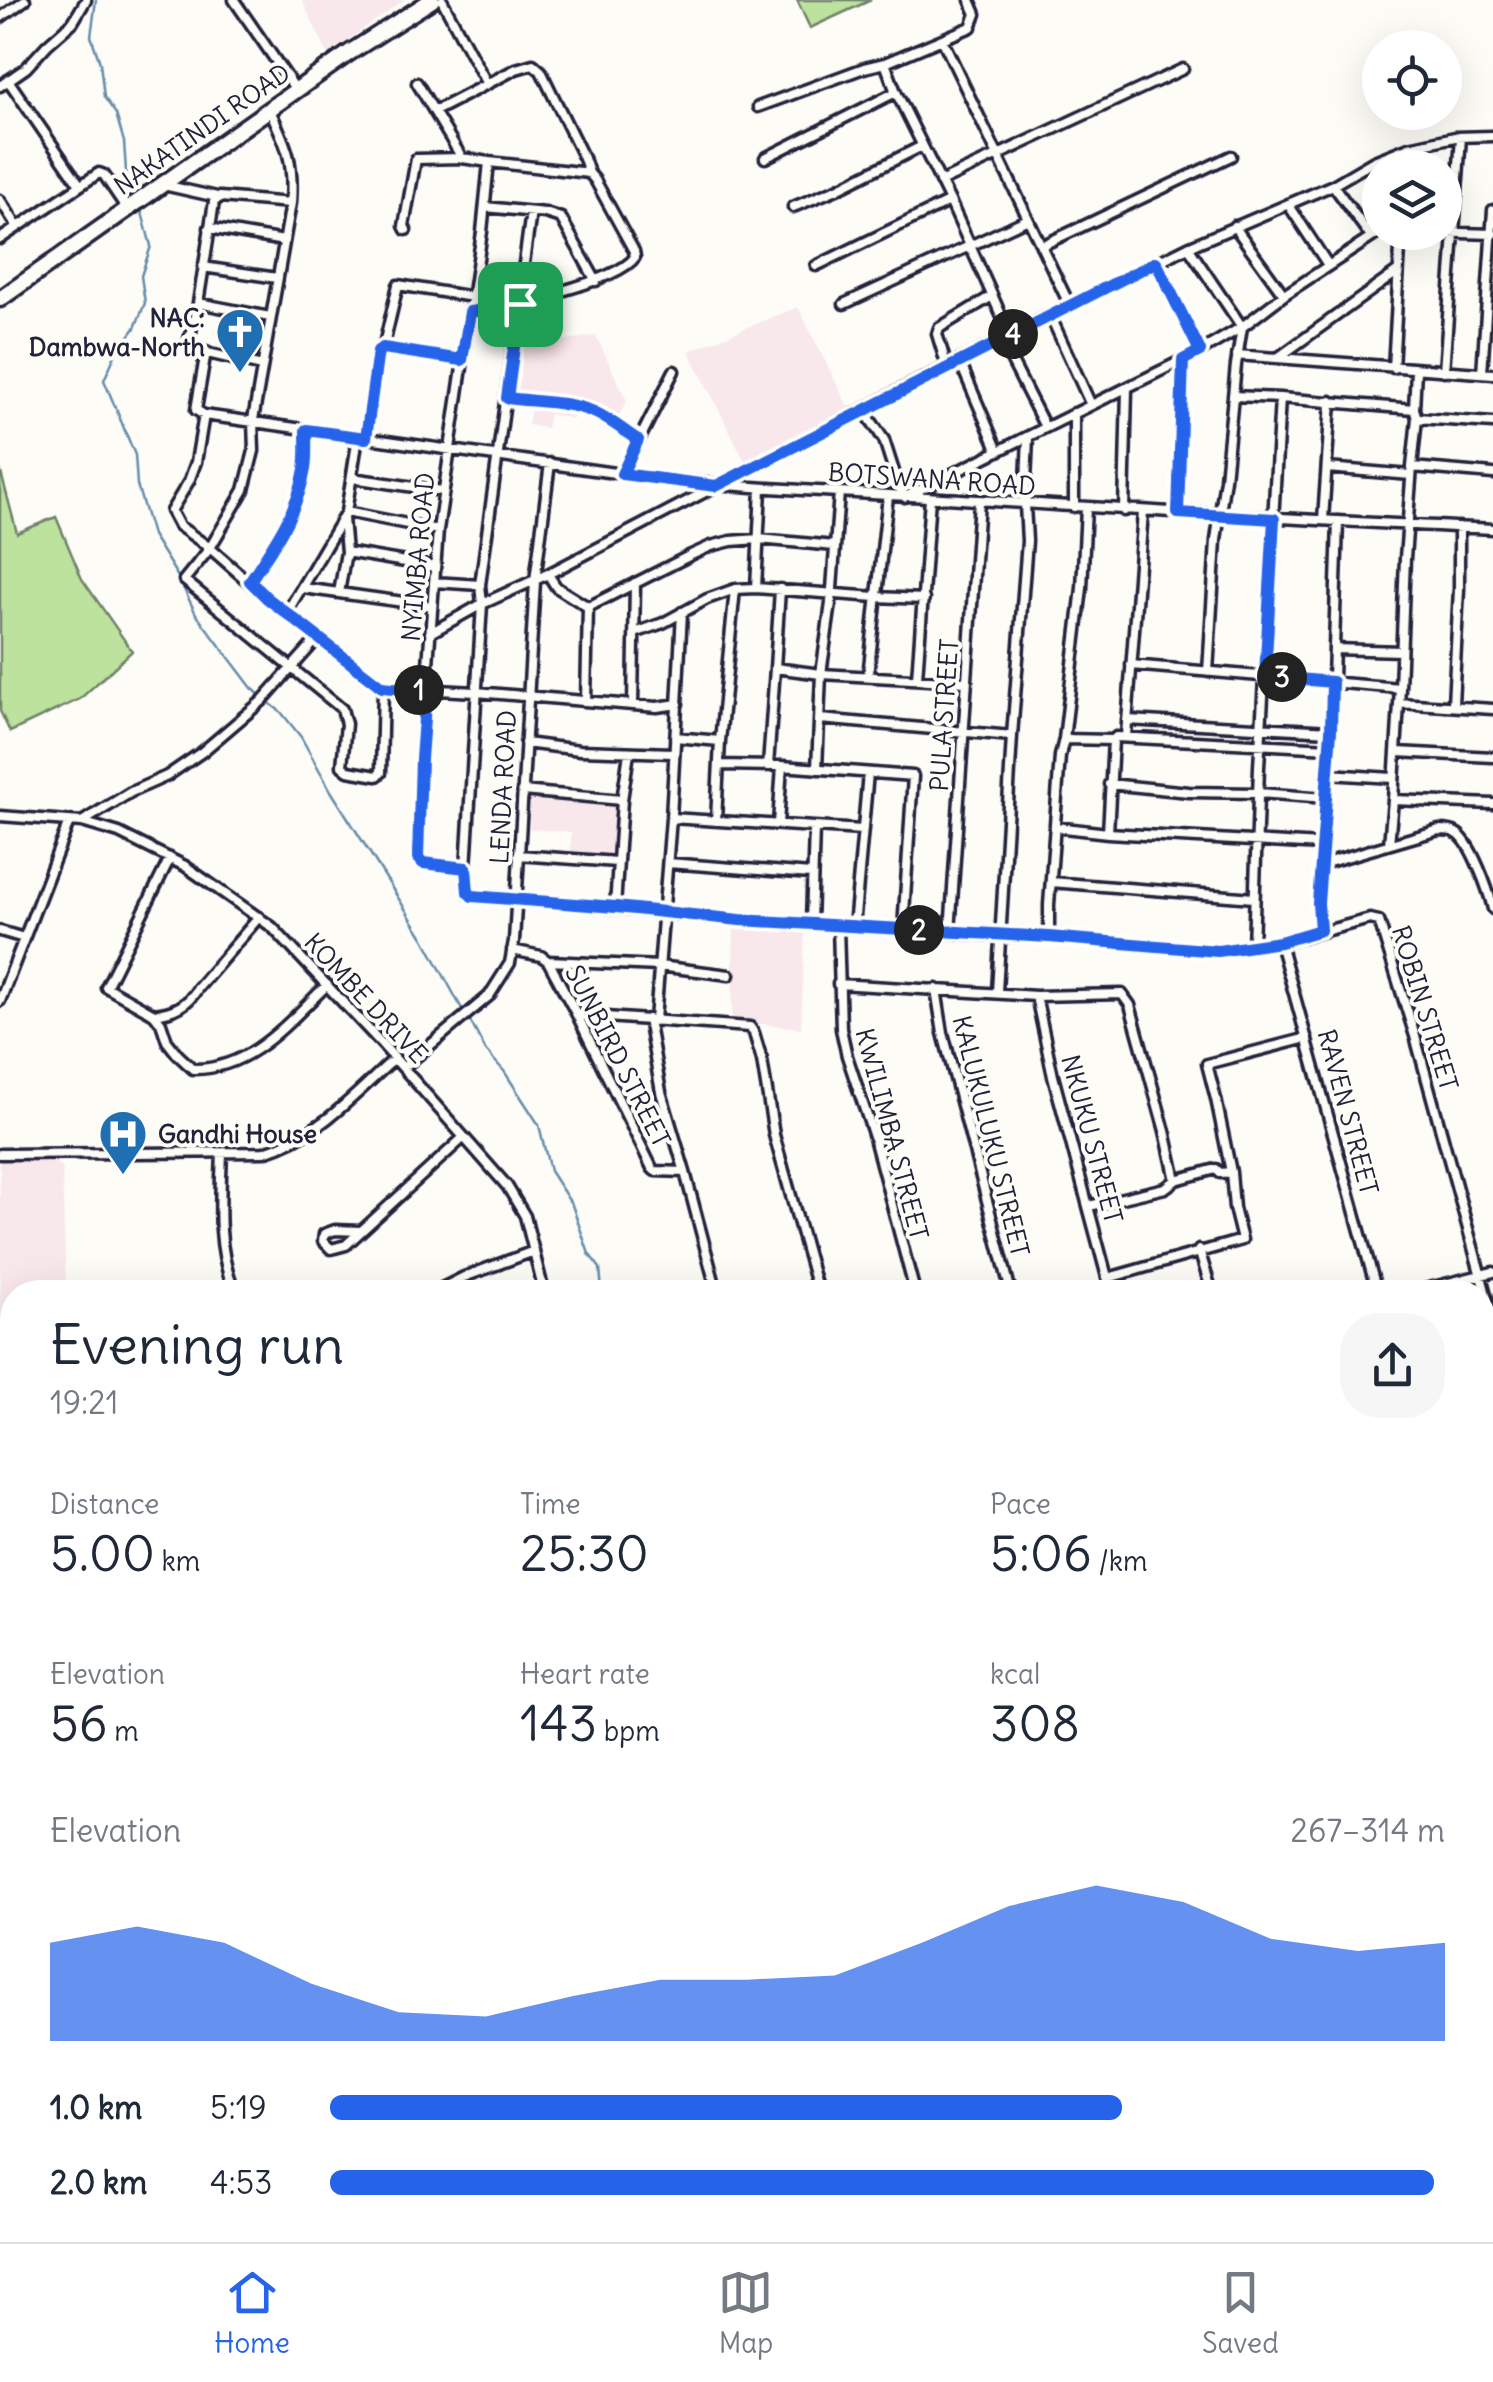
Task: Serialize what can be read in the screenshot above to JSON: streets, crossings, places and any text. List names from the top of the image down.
{
  "streets": {
    "highway": ["NAKATINDI ROAD"],
    "street": [
      "BOTSWANA ROAD",
      "NYIMBA ROAD",
      "PULA STREET",
      "LENDA ROAD",
      "KOMBE DRIVE",
      "ROBIN STREET",
      "SUNBIRD STREET",
      "RAVEN STREET",
      "KWILIMBA STREET",
      "KALUKULUKU STREET",
      "NKUKU STREET"
    ]
  },
  "crossings": [
    ["BOTSWANA ROAD", "NYIMBA ROAD"],
    ["BOTSWANA ROAD", "PULA STREET"],
    ["BOTSWANA ROAD", "LENDA ROAD"],
    ["NYIMBA ROAD", "ROBIN STREET"],
    ["PULA STREET", "ROBIN STREET"],
    ["LENDA ROAD", "KOMBE DRIVE"],
    ["LENDA ROAD", "ROBIN STREET"],
    ["LENDA ROAD", "SUNBIRD STREET"],
    ["ROBIN STREET", "RAVEN STREET"],
    ["ROBIN STREET", "KWILIMBA STREET"]
  ],
  "places": {
    "church": ["NAC: Dambwa-North"],
    "hospital": ["Gandhi House"]
  },
  "page": {
    "pins": [
      "4",
      "3",
      "1",
      "2"
    ],
    "heading": ["Evening run", "19:21"],
    "stats": [
      ["Distance", "5.00 km"],
      ["Time", "25:30"],
      ["Pace", "5:06 /km"],
      ["Elevation", "56 m"],
      ["Heart rate", "143 bpm"],
      ["kcal", "308"]
    ],
    "chart": ["Elevation", "267–314 m"],
    "list": [
      {
        "name": "1.0 km",
        "note": "5:19"
      },
      {
        "name": "2.0 km",
        "note": "4:53"
      }
    ],
    "tabs": ["Home", "Map", "Saved"]
  }
}
